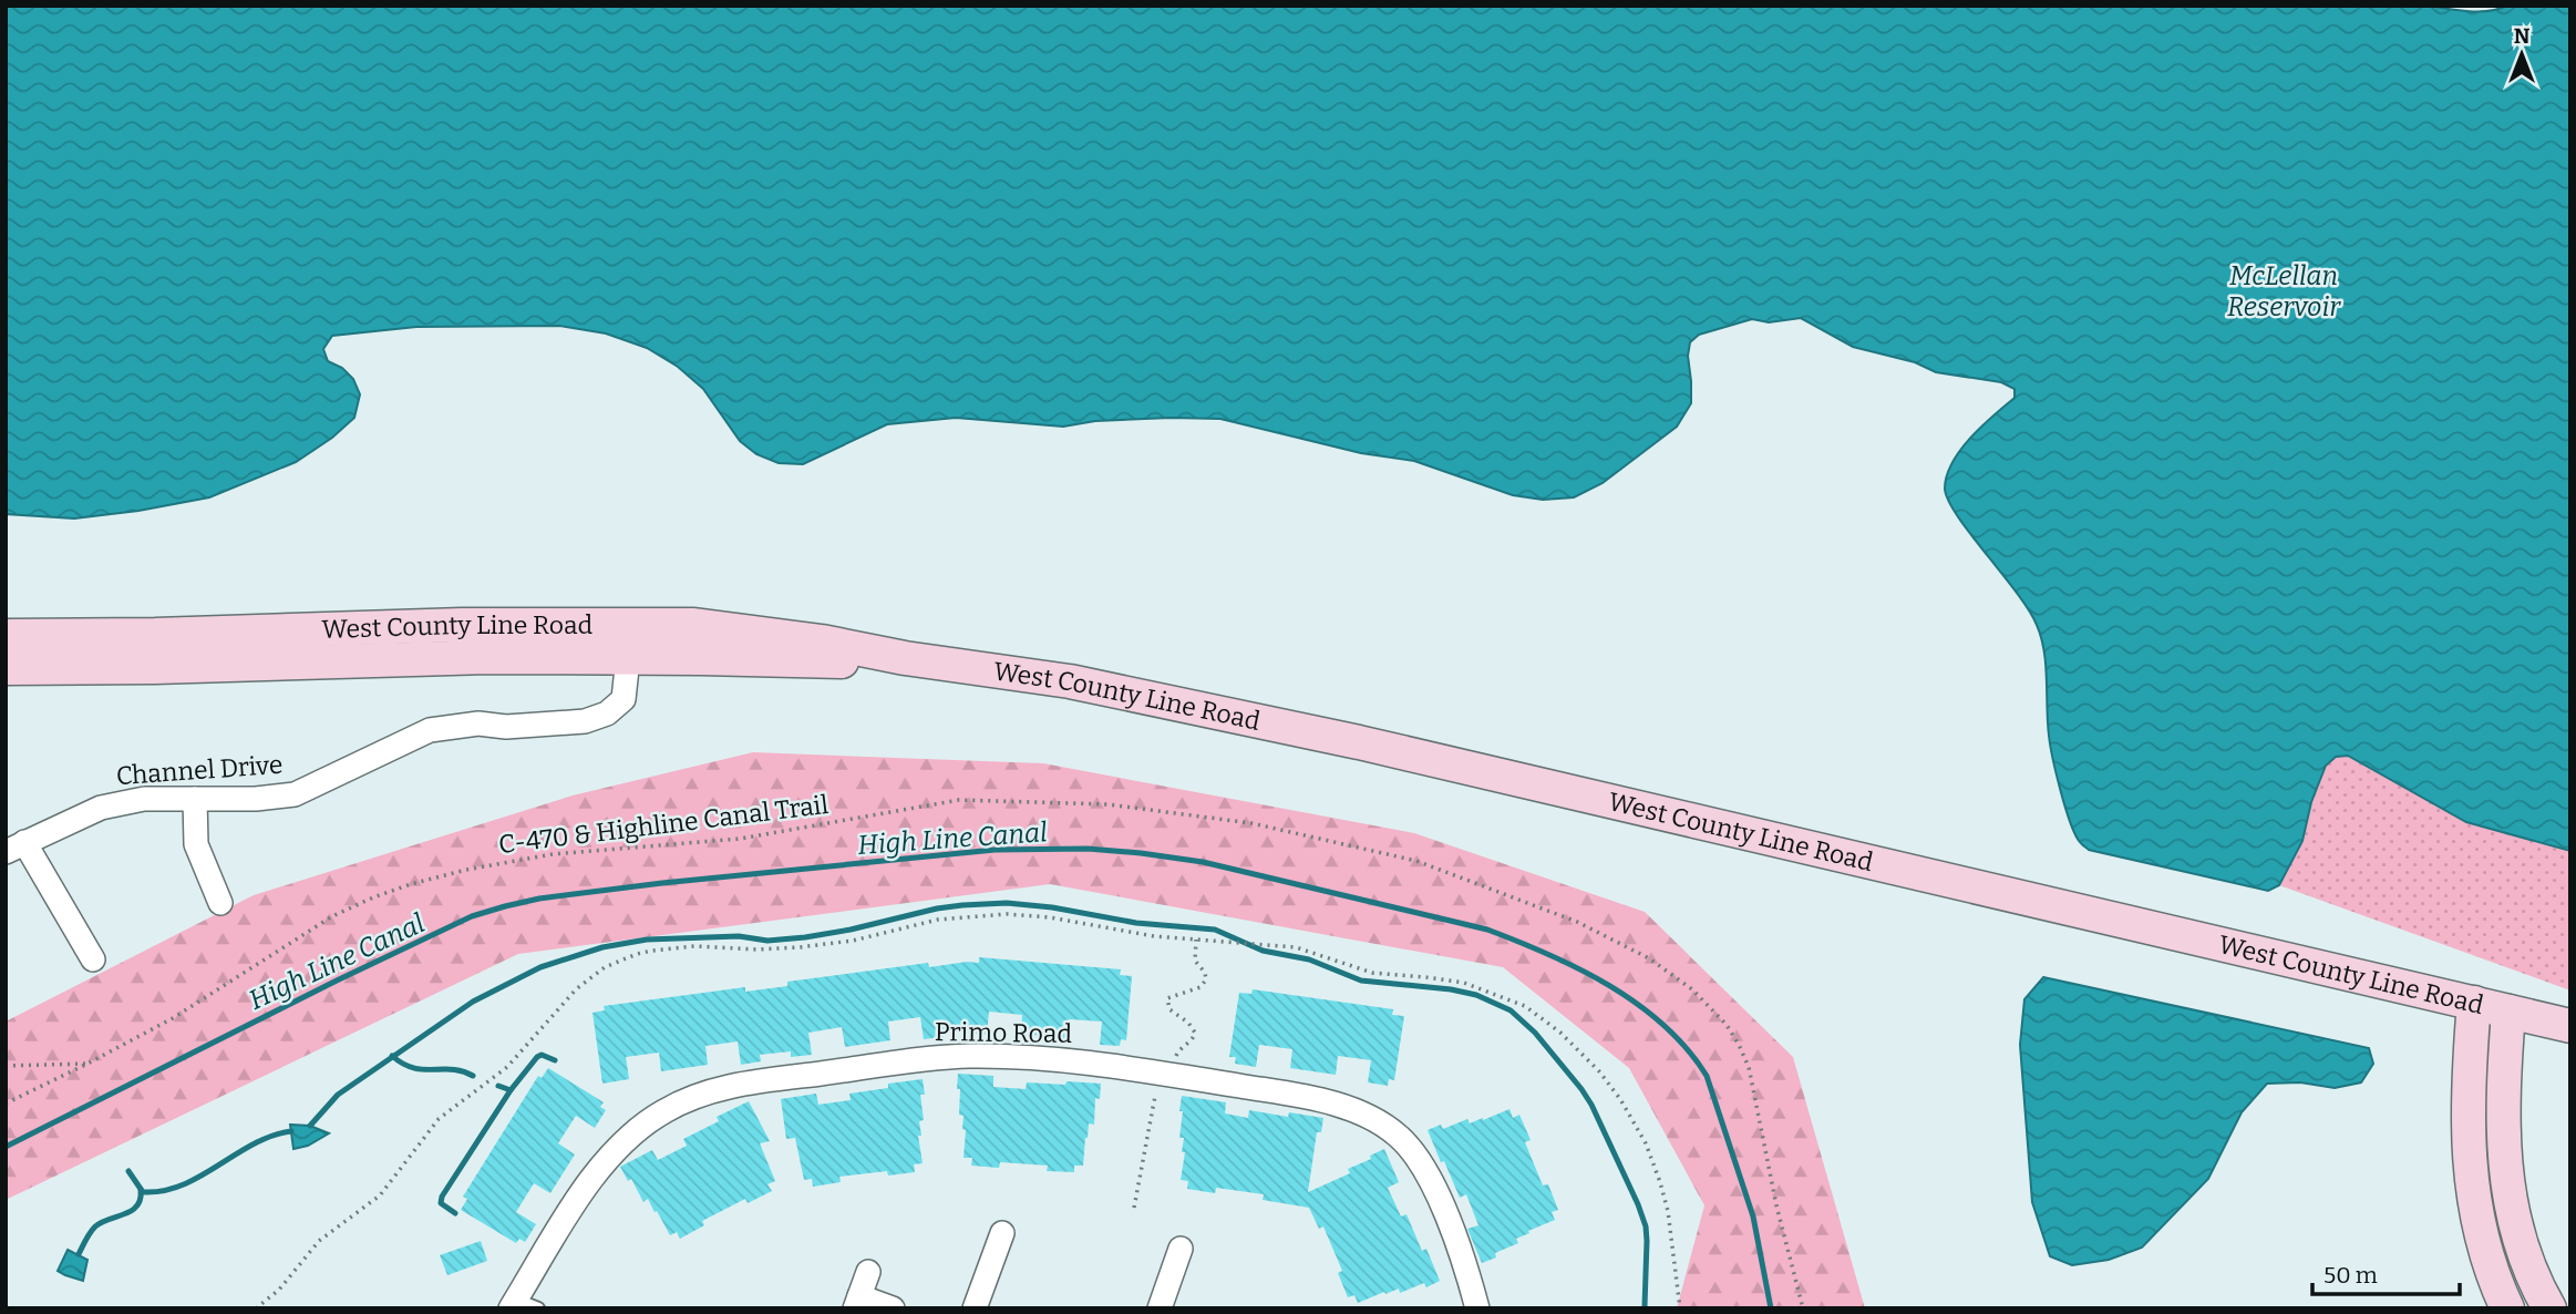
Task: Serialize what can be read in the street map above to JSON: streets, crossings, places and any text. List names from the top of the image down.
{
  "streets": {
    "main road": ["West County Line Road"],
    "street": ["Channel Drive", "Primo Road"],
    "path": ["C-470 & Highline Canal Trail"]
  },
  "crossings": [
    ["West County Line Road", "Channel Drive"]
  ],
  "water": ["McLellan Reservoir", "High Line Canal"],
  "scale_bar": "50 m",
  "north": "top"
}
